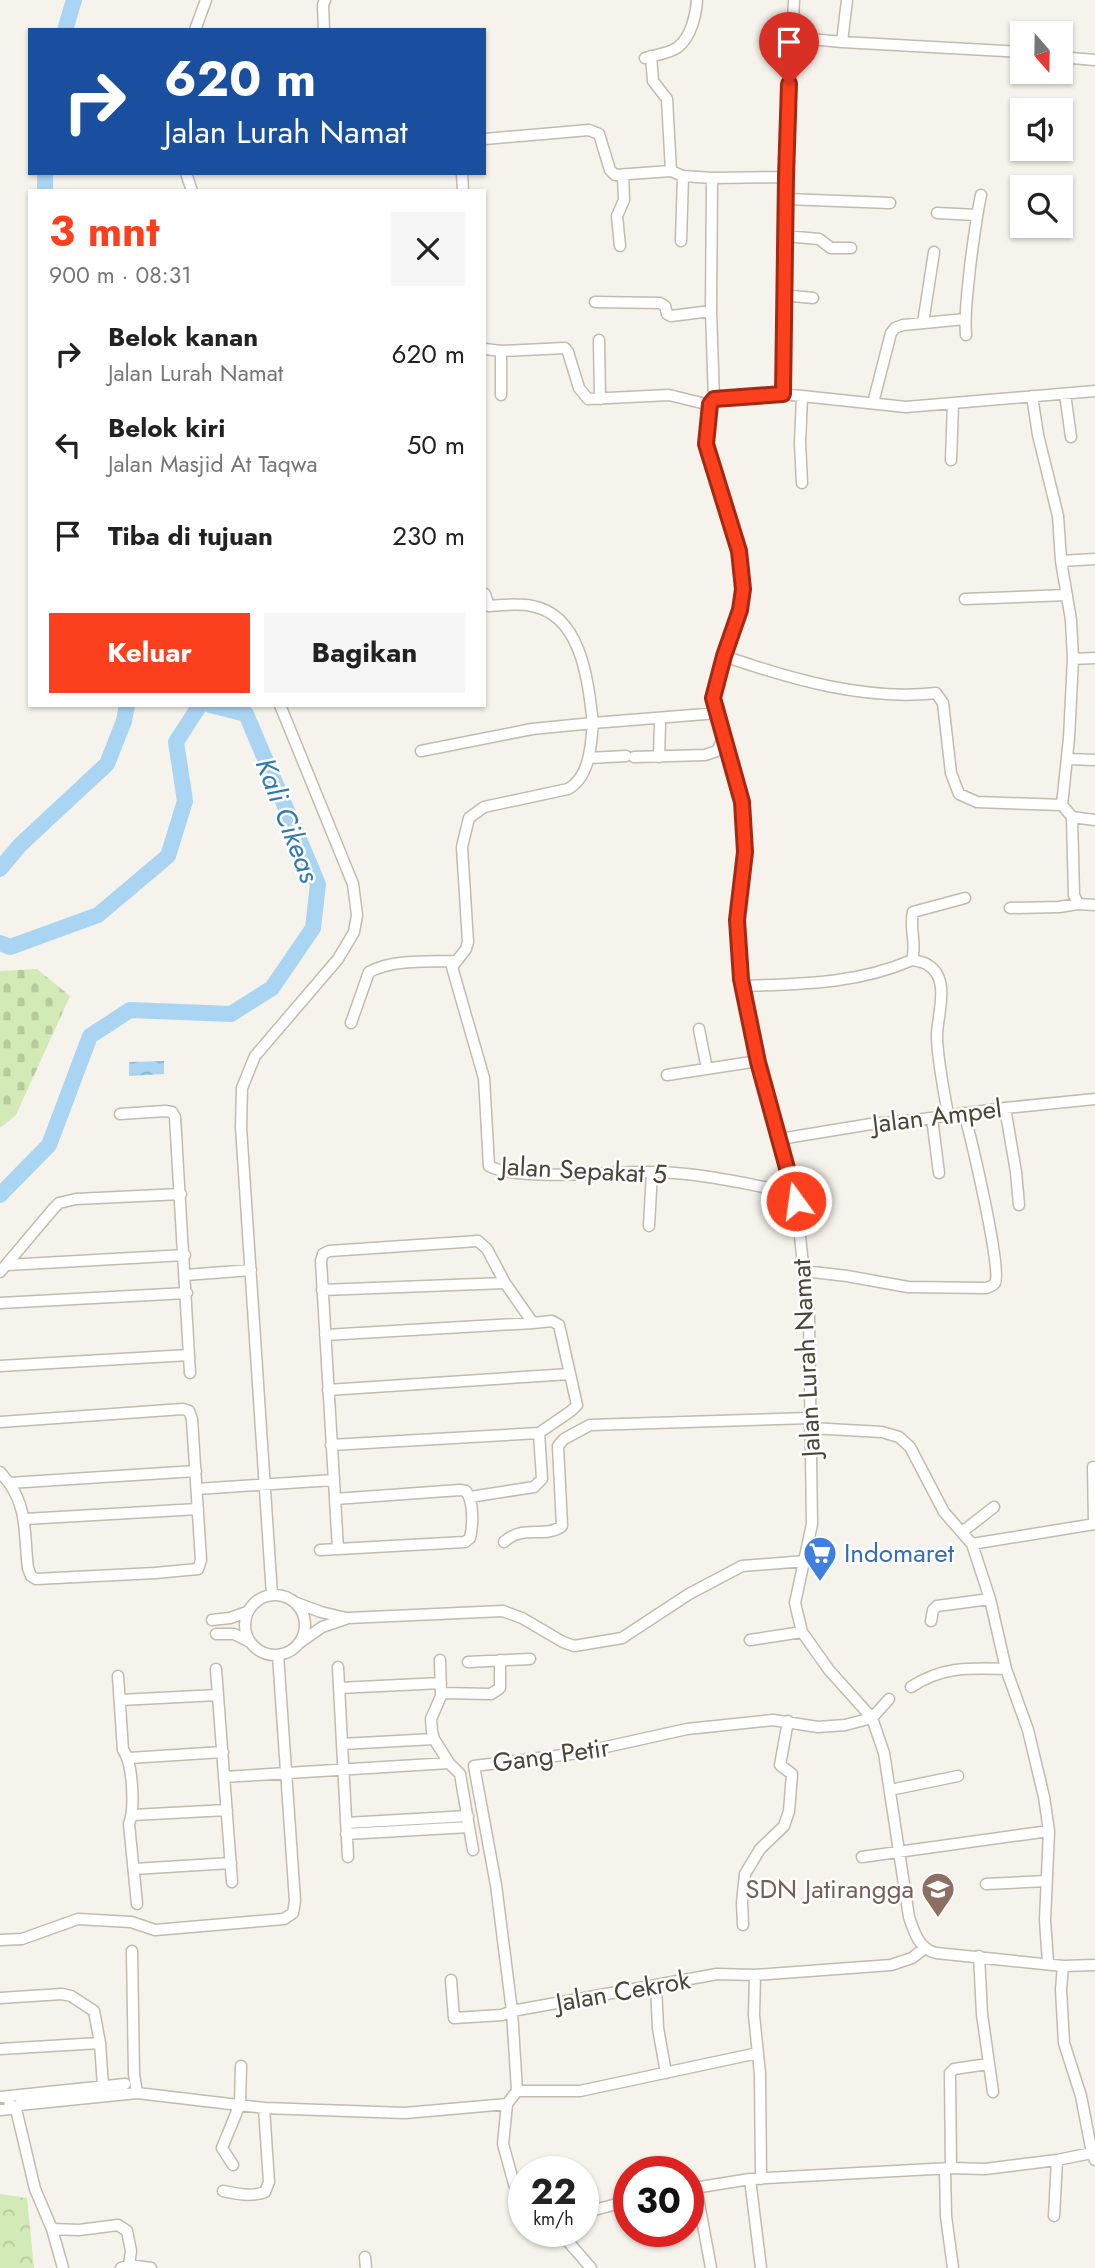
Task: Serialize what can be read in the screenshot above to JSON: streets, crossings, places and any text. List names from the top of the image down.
{
  "streets": {
    "street": [
      "Jalan Ampel",
      "Jalan Sepakat 5",
      "Jalan Lurah Namat",
      "Gang Petir",
      "Jalan Cekrok"
    ]
  },
  "crossings": [
    ["Jalan Ampel", "Jalan Lurah Namat"],
    ["Jalan Sepakat 5", "Jalan Lurah Namat"],
    ["Jalan Lurah Namat", "Gang Petir"],
    ["Jalan Lurah Namat", "Jalan Cekrok"],
    ["Gang Petir", "Jalan Cekrok"]
  ],
  "water": ["Kali Cikeas"],
  "places": {
    "supermarket": ["Indomaret"],
    "school or university": ["SDN Jatirangga"]
  },
  "north": "bottom",
  "page": {
    "turn": ["620 m", "Jalan Lurah Namat"],
    "heading": ["3 mnt", "900 m · 08:31"],
    "list": [
      {
        "name": "Belok kanan",
        "note": "Jalan Lurah Namat",
        "value": "620 m"
      },
      {
        "name": "Belok kiri",
        "note": "Jalan Masjid At Taqwa",
        "value": "50 m"
      },
      {
        "name": "Tiba di tujuan",
        "value": "230 m"
      }
    ],
    "buttons": ["Keluar", "Bagikan"],
    "speed": "22 km/h",
    "limit": "30"
  }
}
